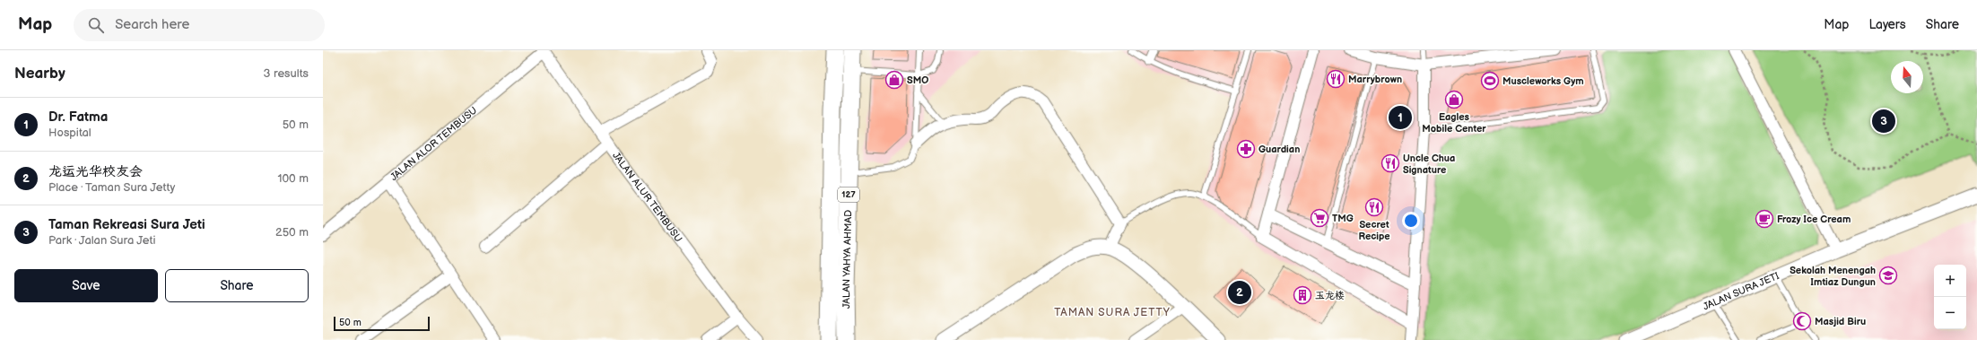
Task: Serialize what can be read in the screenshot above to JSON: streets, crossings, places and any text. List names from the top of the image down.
{
  "streets": {
    "main road": ["127", "JALAN YAHYA AHMAD"],
    "street": ["JALAN ALOR TEMBUSU", "JALAN ALUR TEMBUSU", "JALAN SURA JETI"]
  },
  "crossings": [
    ["JALAN ALOR TEMBUSU", "JALAN ALUR TEMBUSU"]
  ],
  "districts": ["TAMAN SURA JETTY"],
  "places": {
    "restaurant": ["Marrybrown", "Uncle Chua Signature", "Secret Recipe"],
    "shop": ["SMO", "Eagles Mobile Center"],
    "sports": ["Muscleworks Gym"],
    "pharmacy": ["Guardian"],
    "supermarket": ["TMG"],
    "cafe": ["Frozy Ice Cream"],
    "school or university": ["Sekolah Menengah Imtiaz Dungun"],
    "building": ["玉龙楼"],
    "mosque": ["Masjid Biru"]
  },
  "scale_bar": "50 m",
  "north": "top",
  "page": {
    "header": "Map",
    "search": "Search here",
    "nav": ["Map", "Layers", "Share"],
    "heading": ["Nearby", "3 results"],
    "list": [
      {
        "mark": "1",
        "name": "Dr. Fatma",
        "note": "Hospital",
        "value": "50 m"
      },
      {
        "mark": "2",
        "name": "龙运光华校友会",
        "note": "Place · Taman Sura Jetty",
        "value": "100 m"
      },
      {
        "mark": "3",
        "name": "Taman Rekreasi Sura Jeti",
        "note": "Park · Jalan Sura Jeti",
        "value": "250 m"
      }
    ],
    "pins": ["1", "3", "2"],
    "buttons": ["Save", "Share"],
    "map_buttons": ["+", "−"],
    "scale": "50 m"
  }
}
